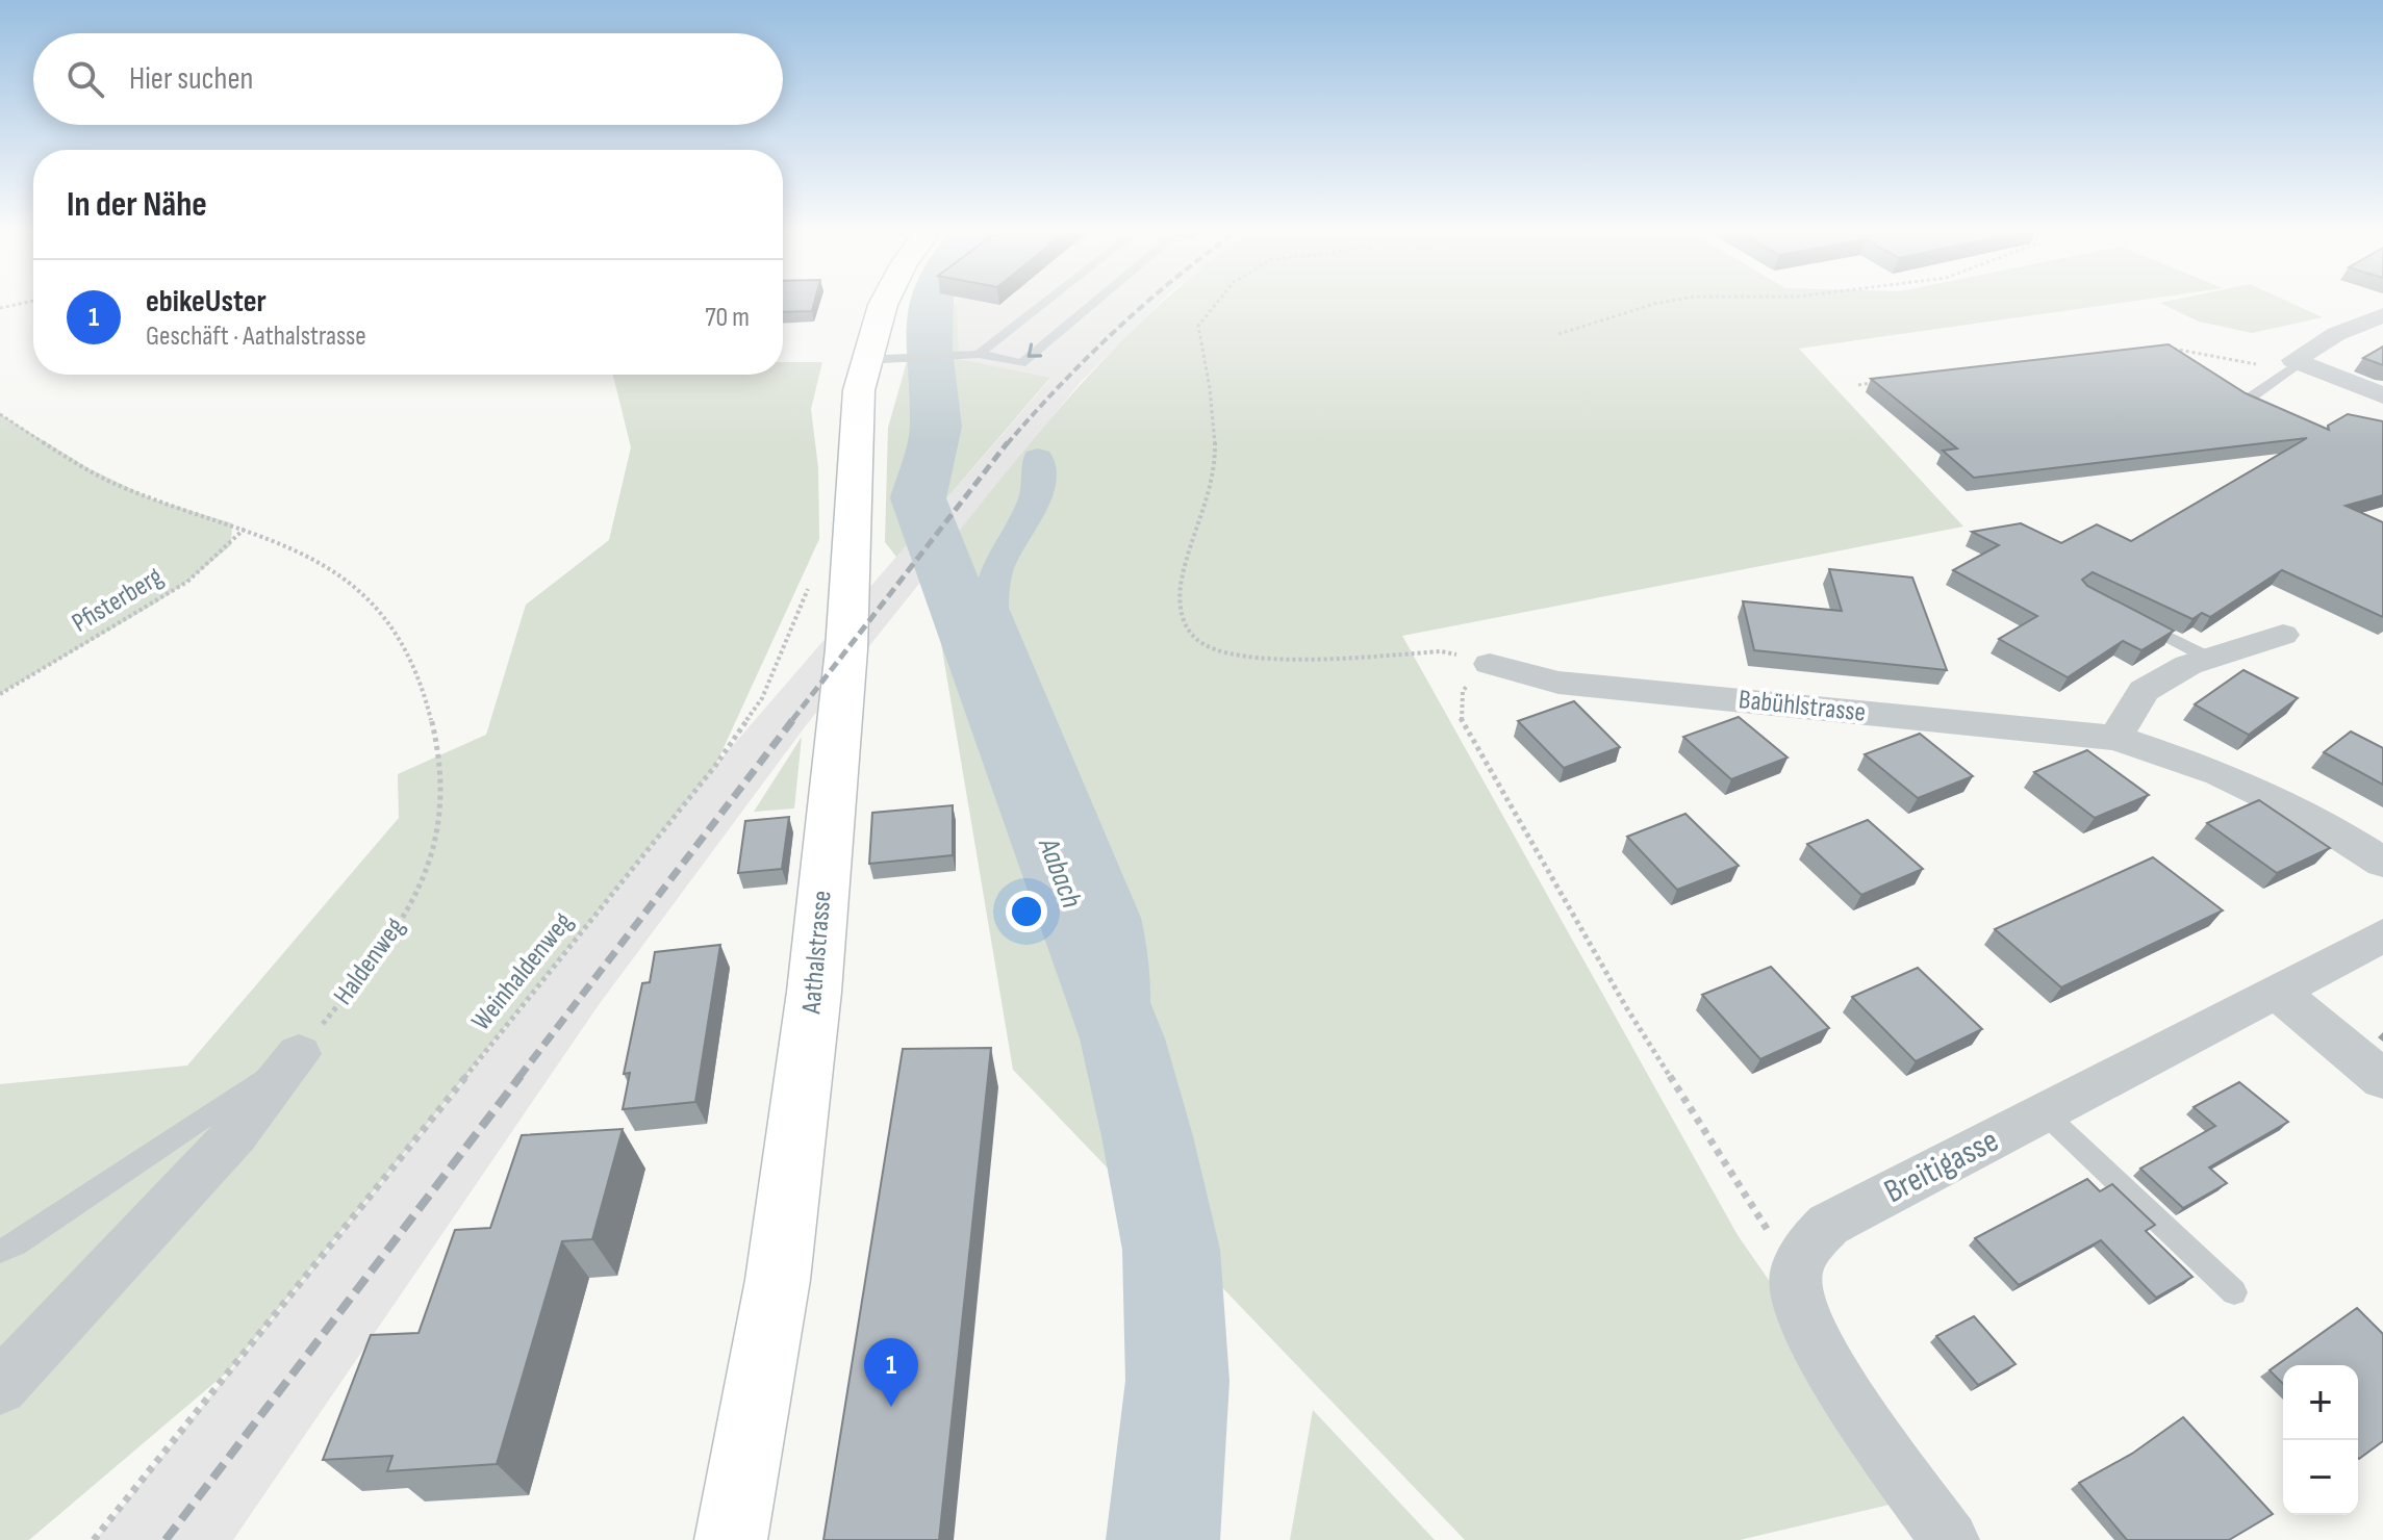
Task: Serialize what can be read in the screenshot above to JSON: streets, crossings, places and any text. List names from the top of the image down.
{
  "streets": {
    "main road": ["Aathalstrasse"],
    "street": ["Babühlstrasse", "Breitigasse"],
    "path": ["Pfisterberg", "Haldenweg", "Weinhaldenweg"]
  },
  "crossings": [
    ["Pfisterberg", "Haldenweg"]
  ],
  "water": ["Aabach"],
  "page": {
    "search": "Hier suchen",
    "heading": "In der Nähe",
    "list": [
      {
        "mark": "1",
        "name": "ebikeUster",
        "note": "Geschäft · Aathalstrasse",
        "value": "70 m"
      }
    ],
    "pins": "1",
    "map_buttons": ["+", "−"]
  }
}
